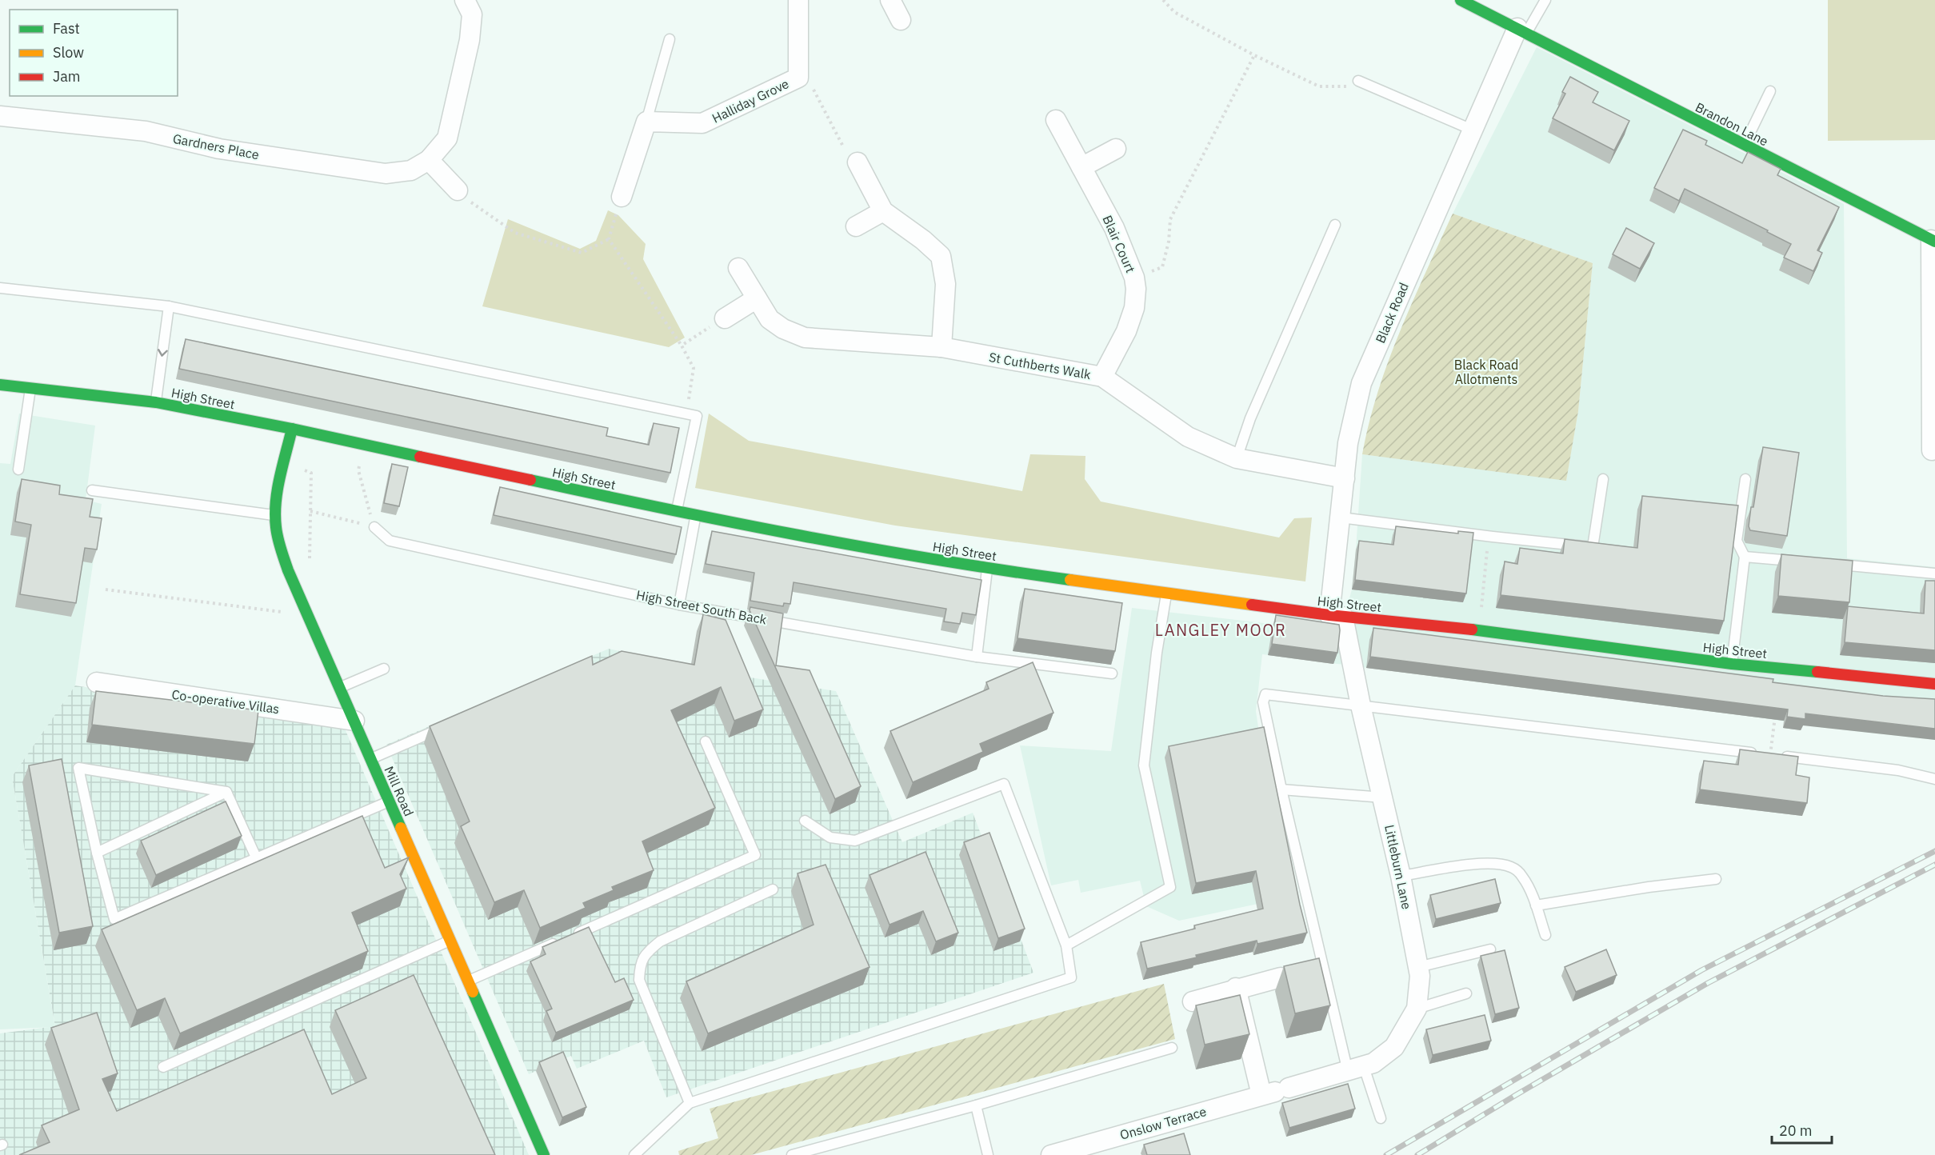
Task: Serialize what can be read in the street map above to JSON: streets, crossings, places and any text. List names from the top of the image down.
{
  "streets": {
    "main road": ["Brandon Lane", "High Street", "Mill Road"],
    "street": [
      "Halliday Grove",
      "Gardners Place",
      "Blair Court",
      "Black Road",
      "St Cuthberts Walk",
      "Co-operative Villas",
      "Littleburn Lane",
      "Onslow Terrace"
    ],
    "lane": ["High Street South Back"]
  },
  "crossings": [
    ["Brandon Lane", "Black Road"],
    ["Blair Court", "St Cuthberts Walk"],
    ["Black Road", "St Cuthberts Walk"],
    ["Black Road", "High Street"],
    ["Black Road", "Littleburn Lane"],
    ["High Street", "Mill Road"],
    ["High Street", "Littleburn Lane"],
    ["Co-operative Villas", "Mill Road"],
    ["Littleburn Lane", "Onslow Terrace"]
  ],
  "districts": ["LANGLEY MOOR"],
  "parks": ["Black Road Allotments"],
  "legend": ["Fast", "Slow", "Jam"],
  "scale_bar": "20 m"
}
